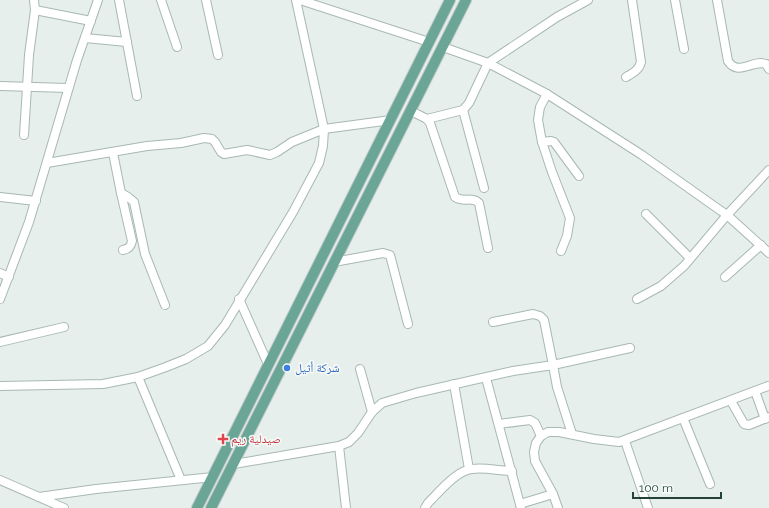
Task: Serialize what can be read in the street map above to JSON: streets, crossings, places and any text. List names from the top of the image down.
{
  "places": {
    "other": ["شركة أثيل"],
    "health": ["صيدلية ريم"]
  },
  "scale_bar": "100 m"
}
